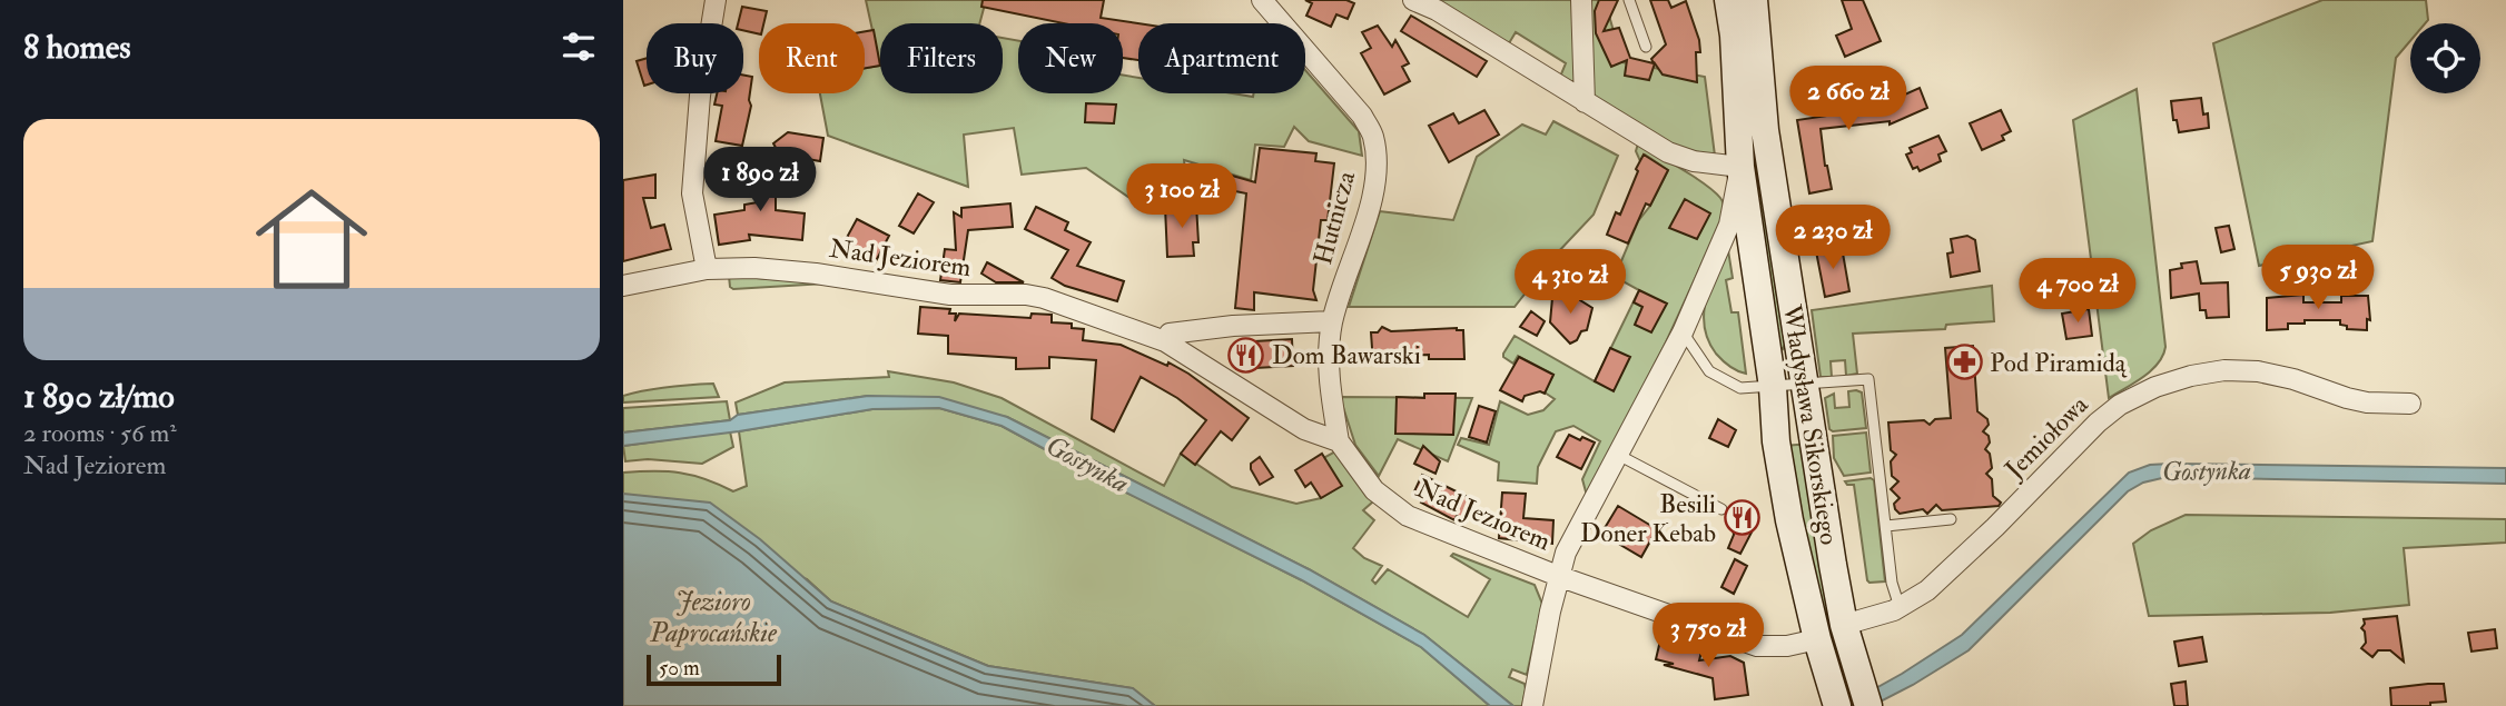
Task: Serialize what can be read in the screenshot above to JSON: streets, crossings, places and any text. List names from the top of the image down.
{
  "streets": {
    "street": [
      "Hutnicza",
      "Nad Jeziorem",
      "Władysława Sikorskiego",
      "Jemiołowa"
    ]
  },
  "crossings": [
    ["Hutnicza", "Nad Jeziorem"],
    ["Nad Jeziorem", "Władysława Sikorskiego"],
    ["Władysława Sikorskiego", "Jemiołowa"]
  ],
  "water": ["Gostynka", "Jezioro Paprocańskie"],
  "places": {
    "restaurant": ["Dom Bawarski", "Besili Doner Kebab"],
    "pharmacy": ["Pod Piramidą"]
  },
  "scale_bar": "50 m",
  "page": {
    "heading": "8 homes",
    "chip": [
      "Buy",
      "Rent",
      "Filters",
      "New",
      "Apartment"
    ],
    "price": [
      "2 660 zł",
      "1 890 zł",
      "3 100 zł",
      "2 230 zł",
      "5 930 zł",
      "4 310 zł",
      "4 700 zł",
      "3 750 zł"
    ],
    "list": [
      {
        "name": "1 890 zł/mo",
        "note": "2 rooms · 56 m² · Nad Jeziorem"
      }
    ],
    "scale": "50 m"
  }
}
